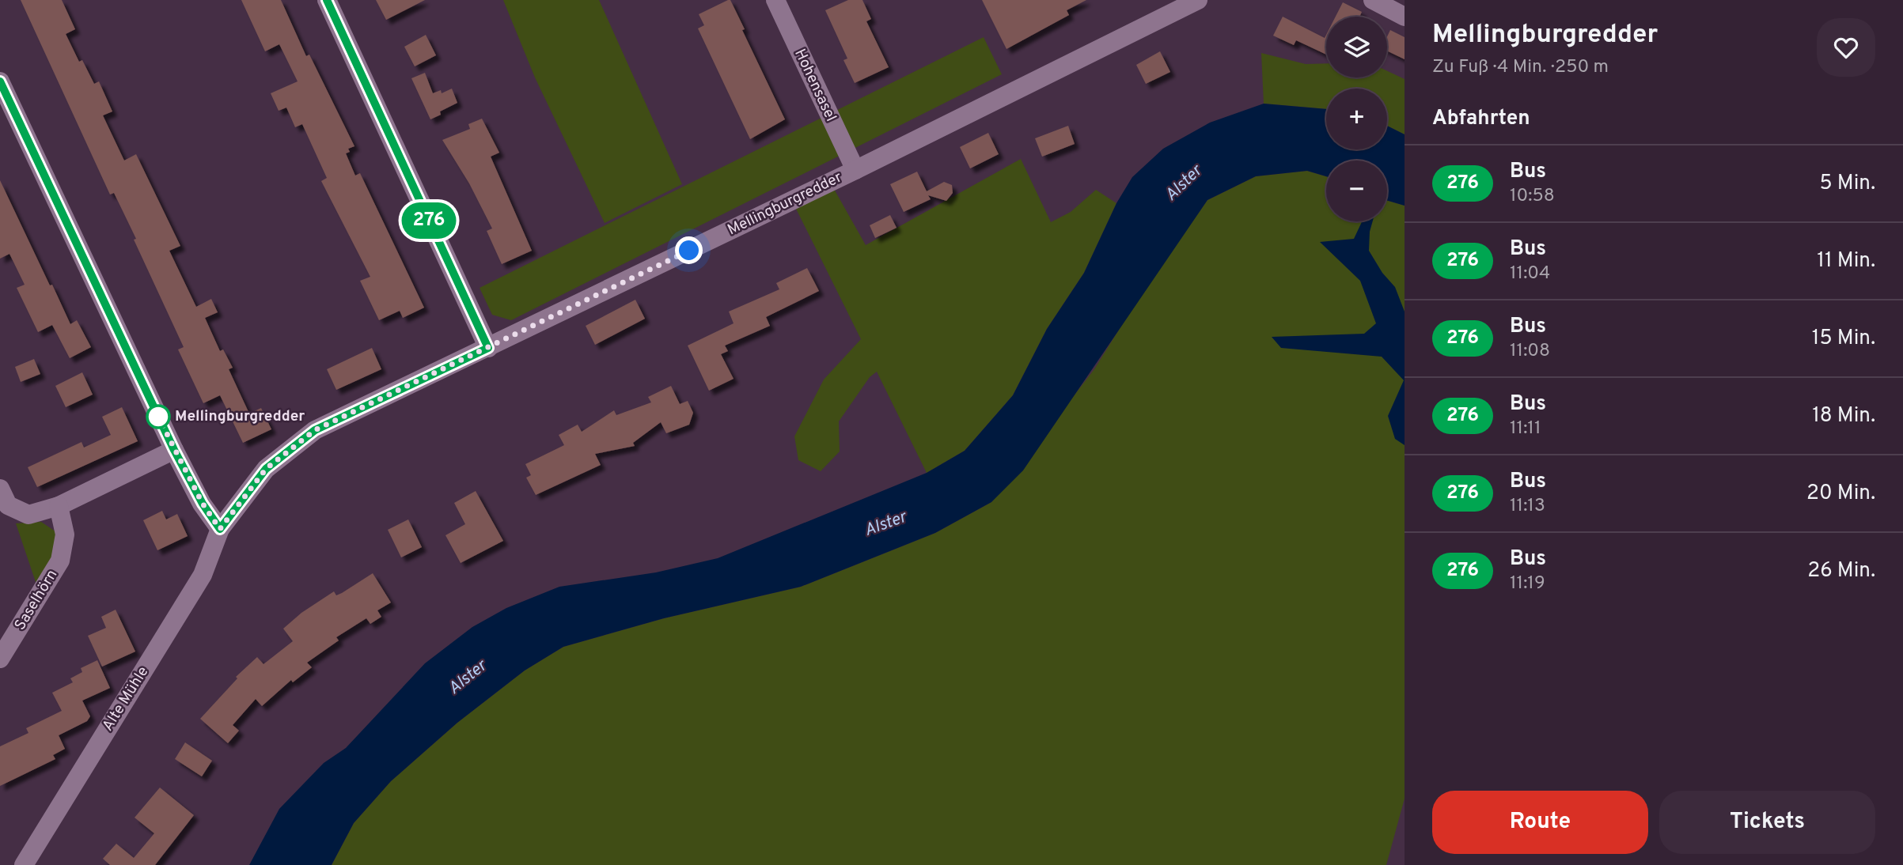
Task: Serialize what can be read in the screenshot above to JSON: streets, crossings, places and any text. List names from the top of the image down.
{
  "streets": {
    "street": [
      "Hohensasel",
      "Mellingburgredder",
      "Saselhörn",
      "Alte Mühle"
    ]
  },
  "crossings": [
    ["Hohensasel", "Mellingburgredder"],
    ["Mellingburgredder", "Alte Mühle"]
  ],
  "water": ["Alster"],
  "places": ["Mellingburgredder"],
  "lines": ["bus line 276"],
  "page": {
    "on_map": "276",
    "heading": [
      ["Mellingburgredder", "Zu Fuß · 4 Min. · 250 m"],
      "Abfahrten"
    ],
    "map_buttons": ["+", "−"],
    "list": [
      {
        "mark": "276",
        "name": "Bus",
        "note": "10:58",
        "value": "5 Min."
      },
      {
        "mark": "276",
        "name": "Bus",
        "note": "11:04",
        "value": "11 Min."
      },
      {
        "mark": "276",
        "name": "Bus",
        "note": "11:08",
        "value": "15 Min."
      },
      {
        "mark": "276",
        "name": "Bus",
        "note": "11:11",
        "value": "18 Min."
      },
      {
        "mark": "276",
        "name": "Bus",
        "note": "11:13",
        "value": "20 Min."
      },
      {
        "mark": "276",
        "name": "Bus",
        "note": "11:19",
        "value": "26 Min."
      }
    ],
    "buttons": ["Route", "Tickets"]
  }
}
